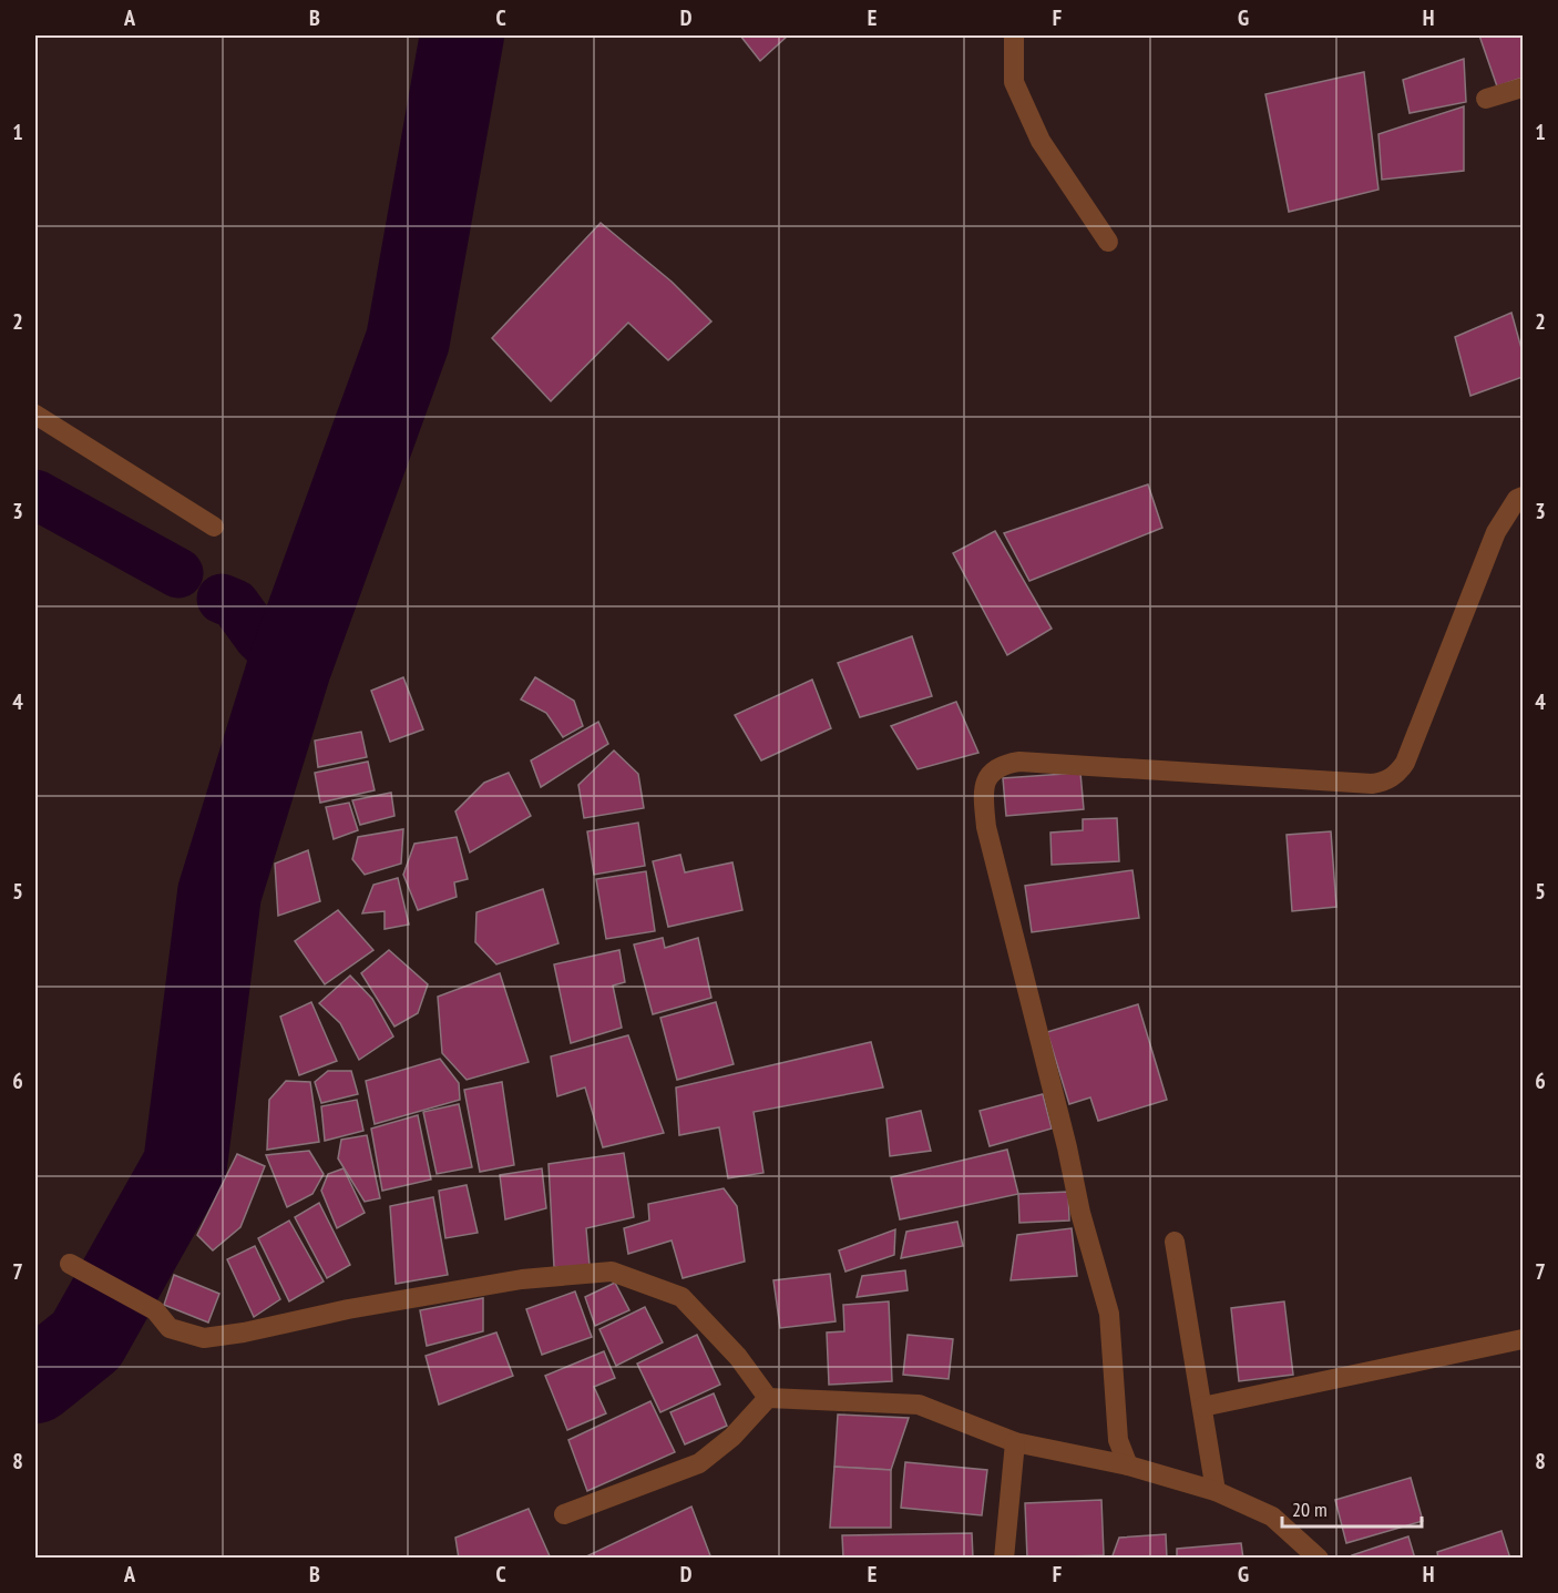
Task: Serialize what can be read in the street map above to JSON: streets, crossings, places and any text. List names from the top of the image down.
{
  "scale_bar": "20 m",
  "grid": {
    "columns": [
      "A",
      "B",
      "C",
      "D",
      "E",
      "F",
      "G",
      "H"
    ],
    "rows": [
      "1",
      "2",
      "3",
      "4",
      "5",
      "6",
      "7",
      "8"
    ]
  }
}
